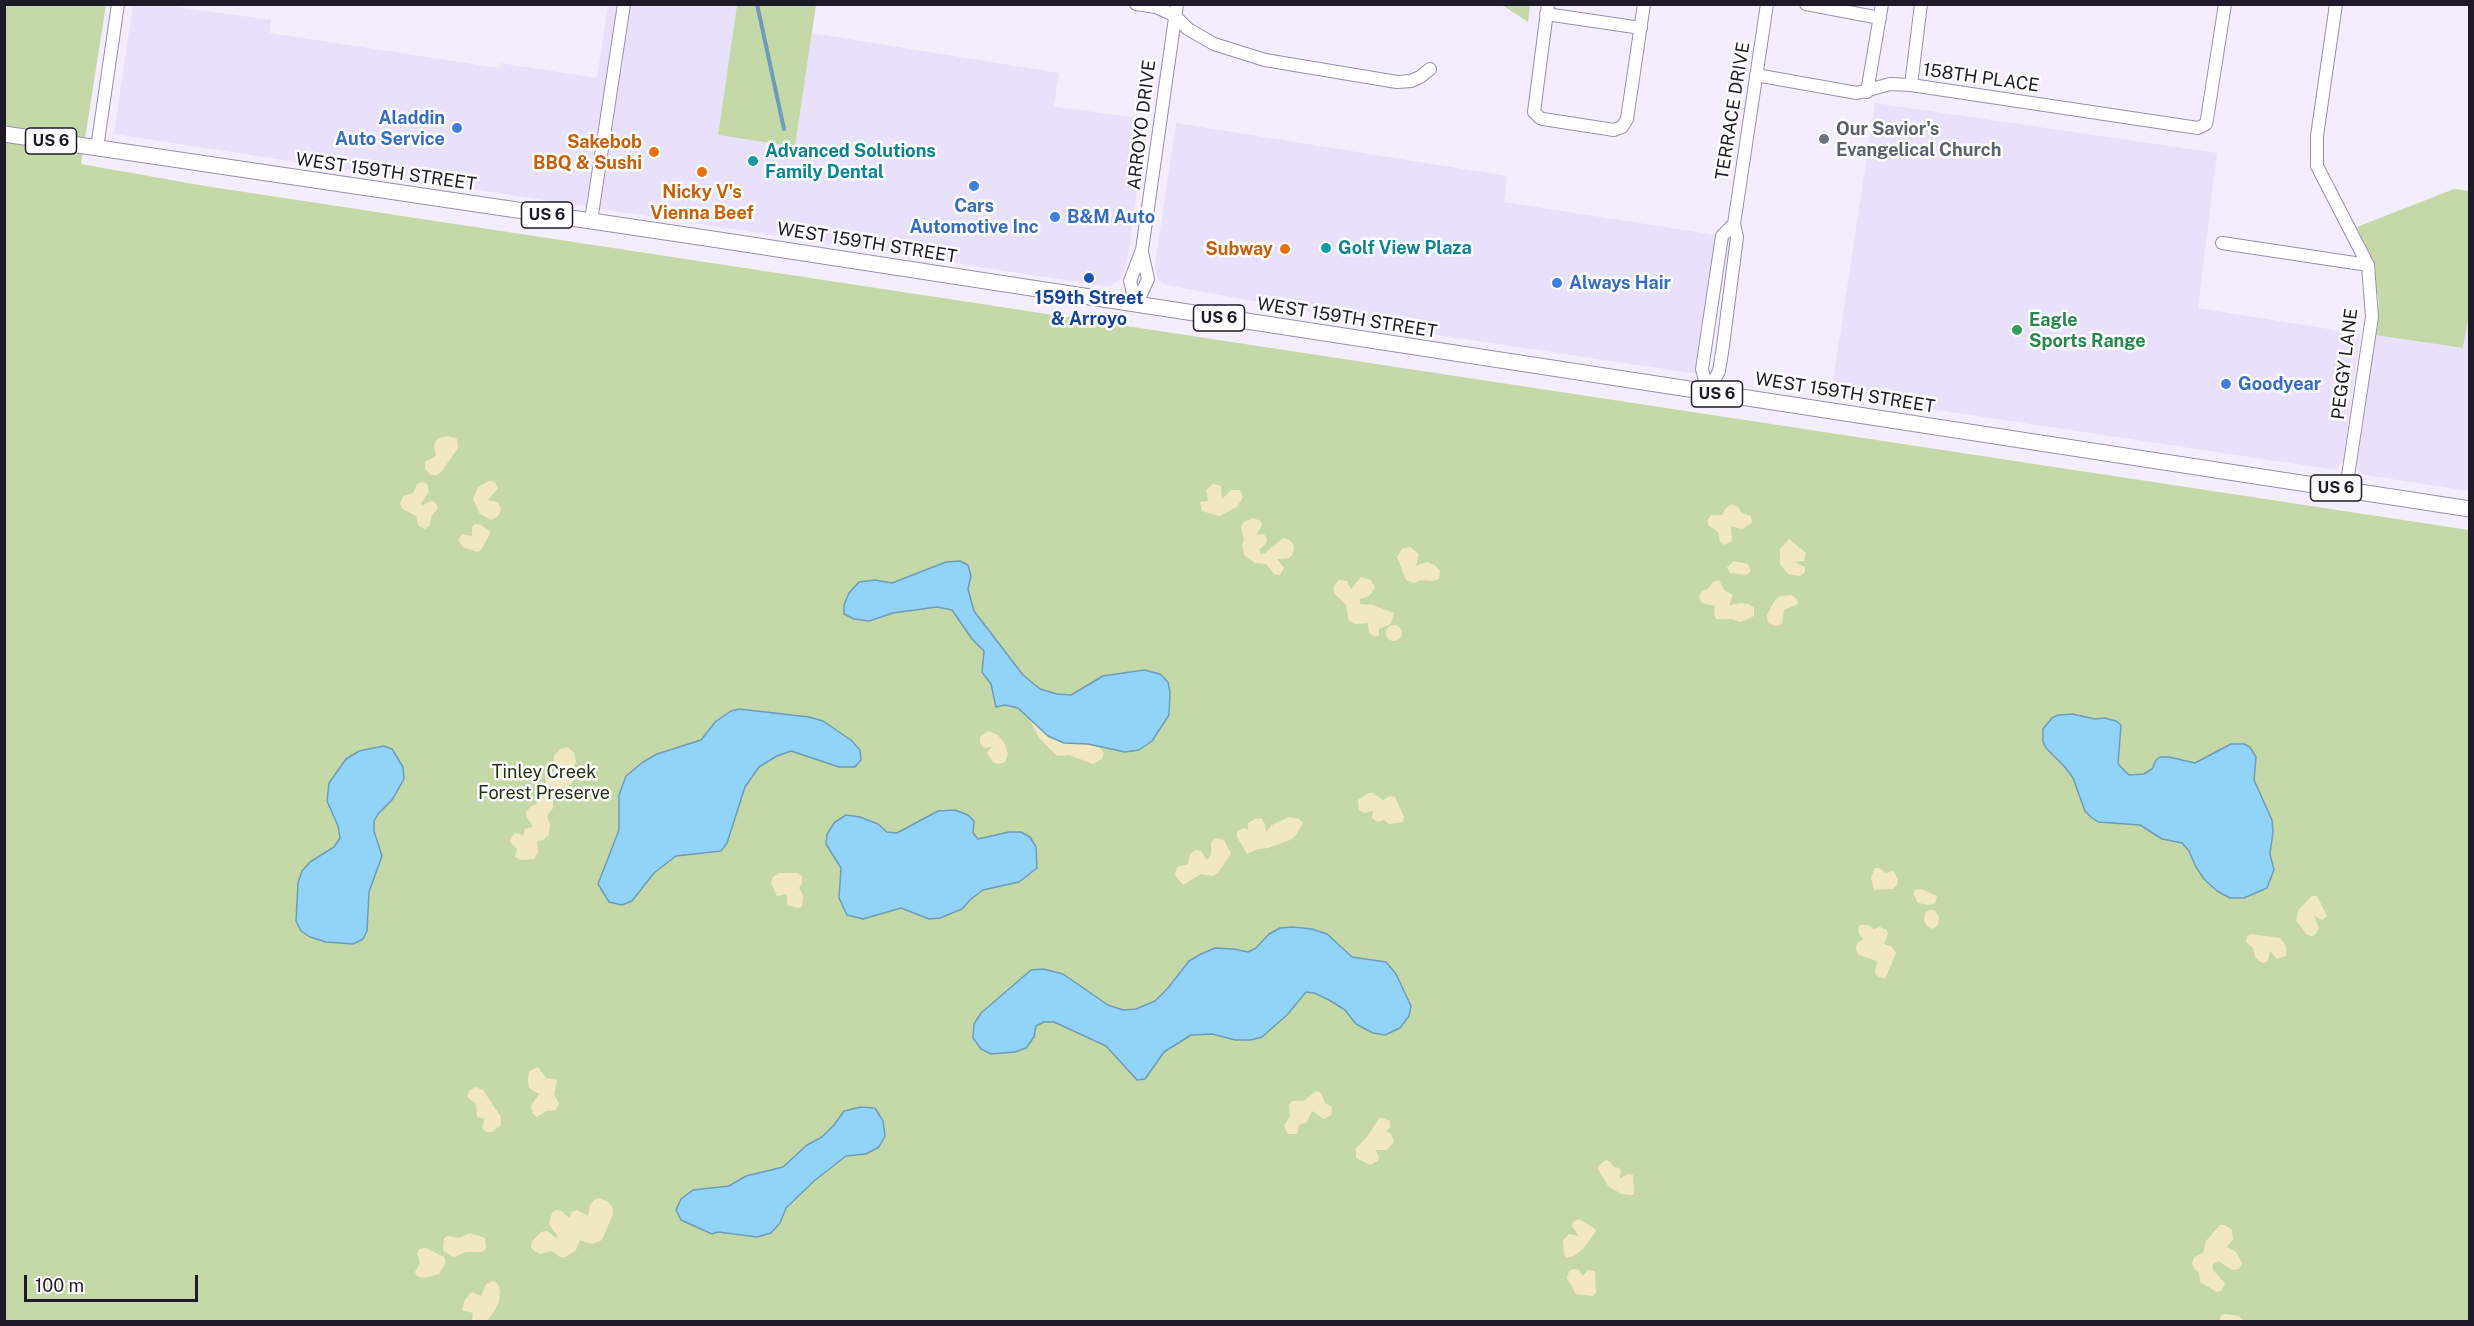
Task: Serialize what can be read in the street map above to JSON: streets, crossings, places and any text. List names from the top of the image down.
{
  "streets": {
    "main road": ["US 6", "WEST 159TH STREET"],
    "street": [
      "158TH PLACE",
      "TERRACE DRIVE",
      "ARROYO DRIVE",
      "PEGGY LANE"
    ]
  },
  "crossings": [
    ["158TH PLACE", "TERRACE DRIVE"],
    ["TERRACE DRIVE", "WEST 159TH STREET"],
    ["ARROYO DRIVE", "WEST 159TH STREET"],
    ["WEST 159TH STREET", "PEGGY LANE"]
  ],
  "parks": ["Tinley Creek Forest Preserve"],
  "places": [
    "Aladdin Auto Service",
    "Our Savior's Evangelical Church",
    "Sakebob BBQ & Sushi",
    "Advanced Solutions Family Dental",
    "Nicky V's Vienna Beef",
    "Cars Automotive Inc",
    "B&M Auto",
    "Golf View Plaza",
    "Subway",
    "159th Street & Arroyo",
    "Always Hair",
    "Eagle Sports Range",
    "Goodyear"
  ],
  "scale_bar": "100 m"
}
